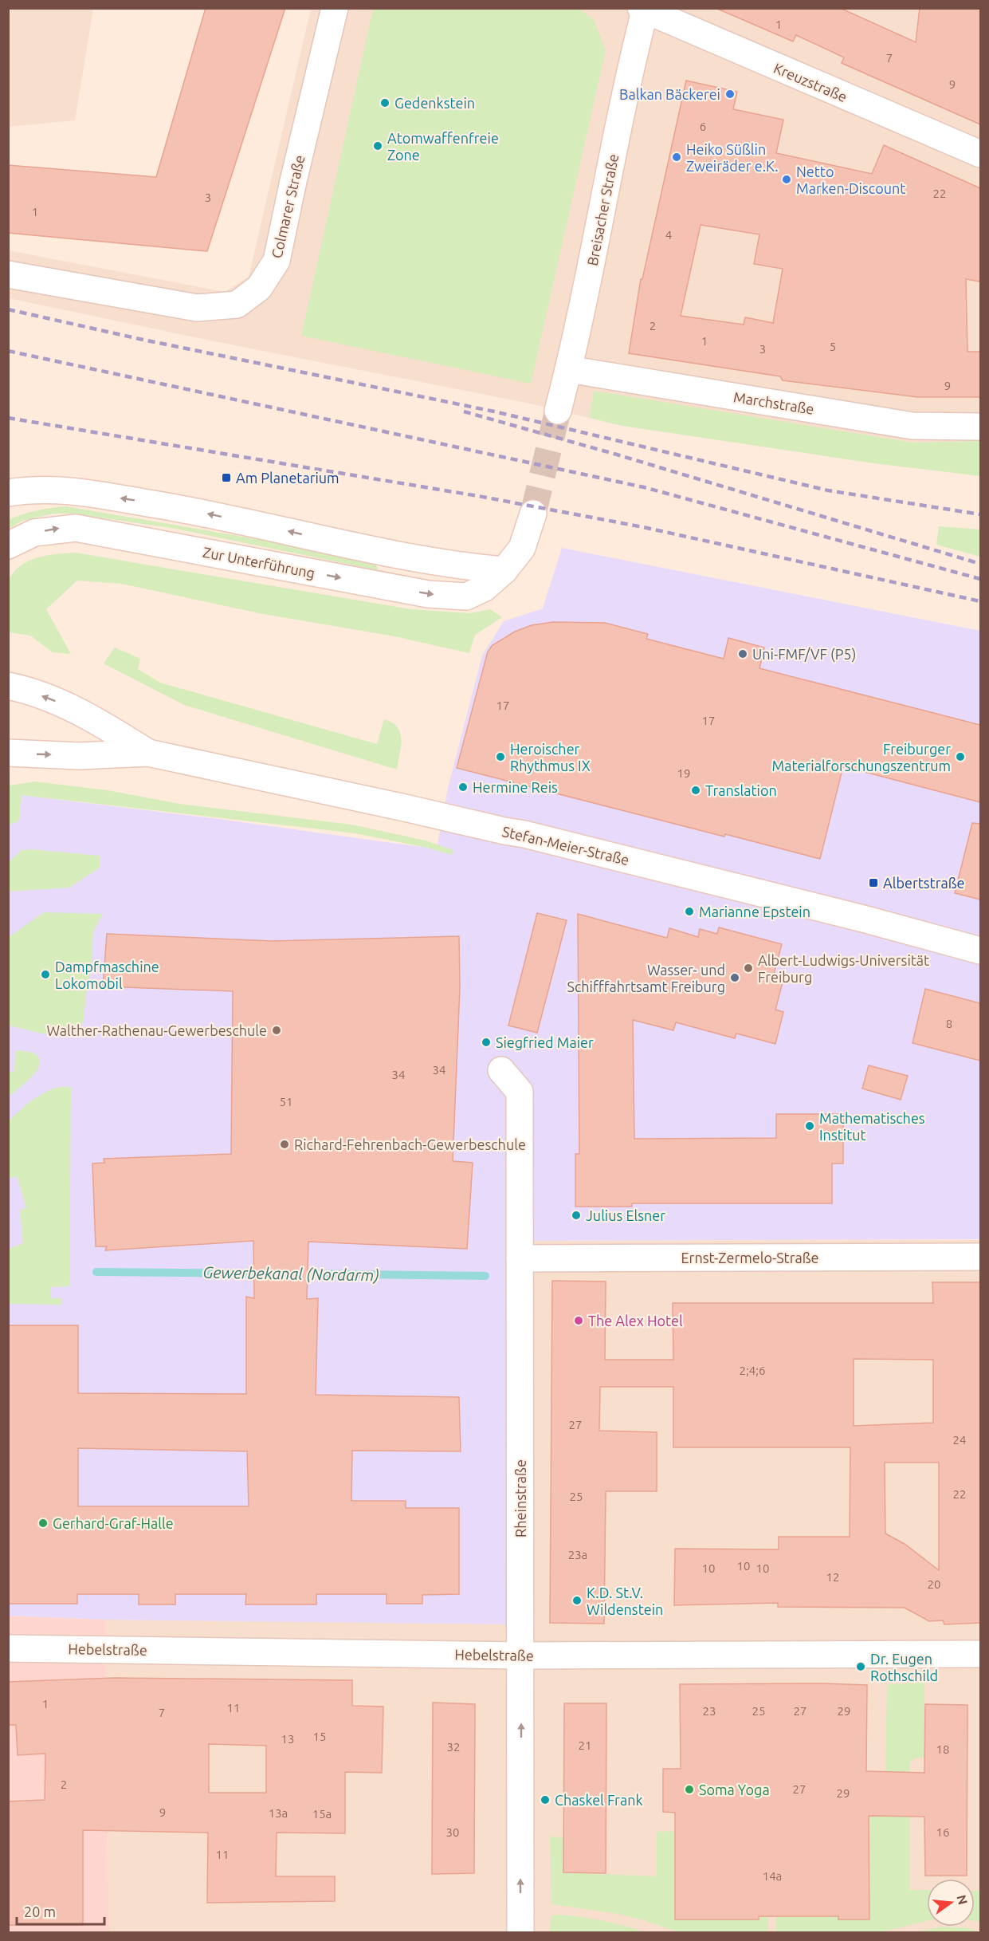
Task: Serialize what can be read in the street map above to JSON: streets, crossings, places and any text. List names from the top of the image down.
{
  "streets": {
    "street": [
      "Kreuzstraße",
      "Colmarer Straße",
      "Breisacher Straße",
      "Marchstraße",
      "Zur Unterführung",
      "Stefan-Meier-Straße",
      "Ernst-Zermelo-Straße",
      "Rheinstraße",
      "Hebelstraße"
    ]
  },
  "crossings": [
    ["Kreuzstraße", "Breisacher Straße"],
    ["Breisacher Straße", "Marchstraße"],
    ["Ernst-Zermelo-Straße", "Rheinstraße"],
    ["Rheinstraße", "Hebelstraße"]
  ],
  "water": ["Gewerbekanal (Nordarm)"],
  "places": {
    "other": [
      "Balkan Bäckerei",
      "Gedenkstein",
      "Atomwaffenfreie Zone",
      "Heiko Süßlin Zweiräder e.K.",
      "Netto Marken-Discount",
      "Uni-FMF/VF (P5)",
      "Heroischer Rhythmus IX",
      "Freiburger Materialforschungszentrum",
      "Hermine Reis",
      "Translation",
      "Marianne Epstein",
      "Albert-Ludwigs-Universität Freiburg",
      "Dampfmaschine Lokomobil",
      "Wasser- und Schifffahrtsamt Freiburg",
      "Walther-Rathenau-Gewerbeschule",
      "Siegfried Maier",
      "Mathematisches Institut",
      "Richard-Fehrenbach-Gewerbeschule",
      "Julius Elsner",
      "The Alex Hotel",
      "Gerhard-Graf-Halle",
      "K.D. St.V. Wildenstein",
      "Dr. Eugen Rothschild",
      "Soma Yoga",
      "Chaskel Frank"
    ],
    "transit": ["Am Planetarium", "Albertstraße"]
  },
  "house_numbers": [
    "1",
    "7",
    "9",
    "6",
    "22",
    "3",
    "1",
    "4",
    "2",
    "1",
    "5",
    "3",
    "9",
    "17",
    "17",
    "19",
    "8",
    "34",
    "34",
    "51",
    "2;4;6",
    "27",
    "24",
    "22",
    "25",
    "23a",
    "10",
    "10",
    "10",
    "12",
    "20",
    "1",
    "11",
    "23",
    "25",
    "27",
    "29",
    "7",
    "15",
    "13",
    "21",
    "32",
    "18",
    "2",
    "27",
    "29",
    "9",
    "13a",
    "15a",
    "30",
    "16",
    "11",
    "14a"
  ],
  "scale_bar": "20 m",
  "north": "right"
}
